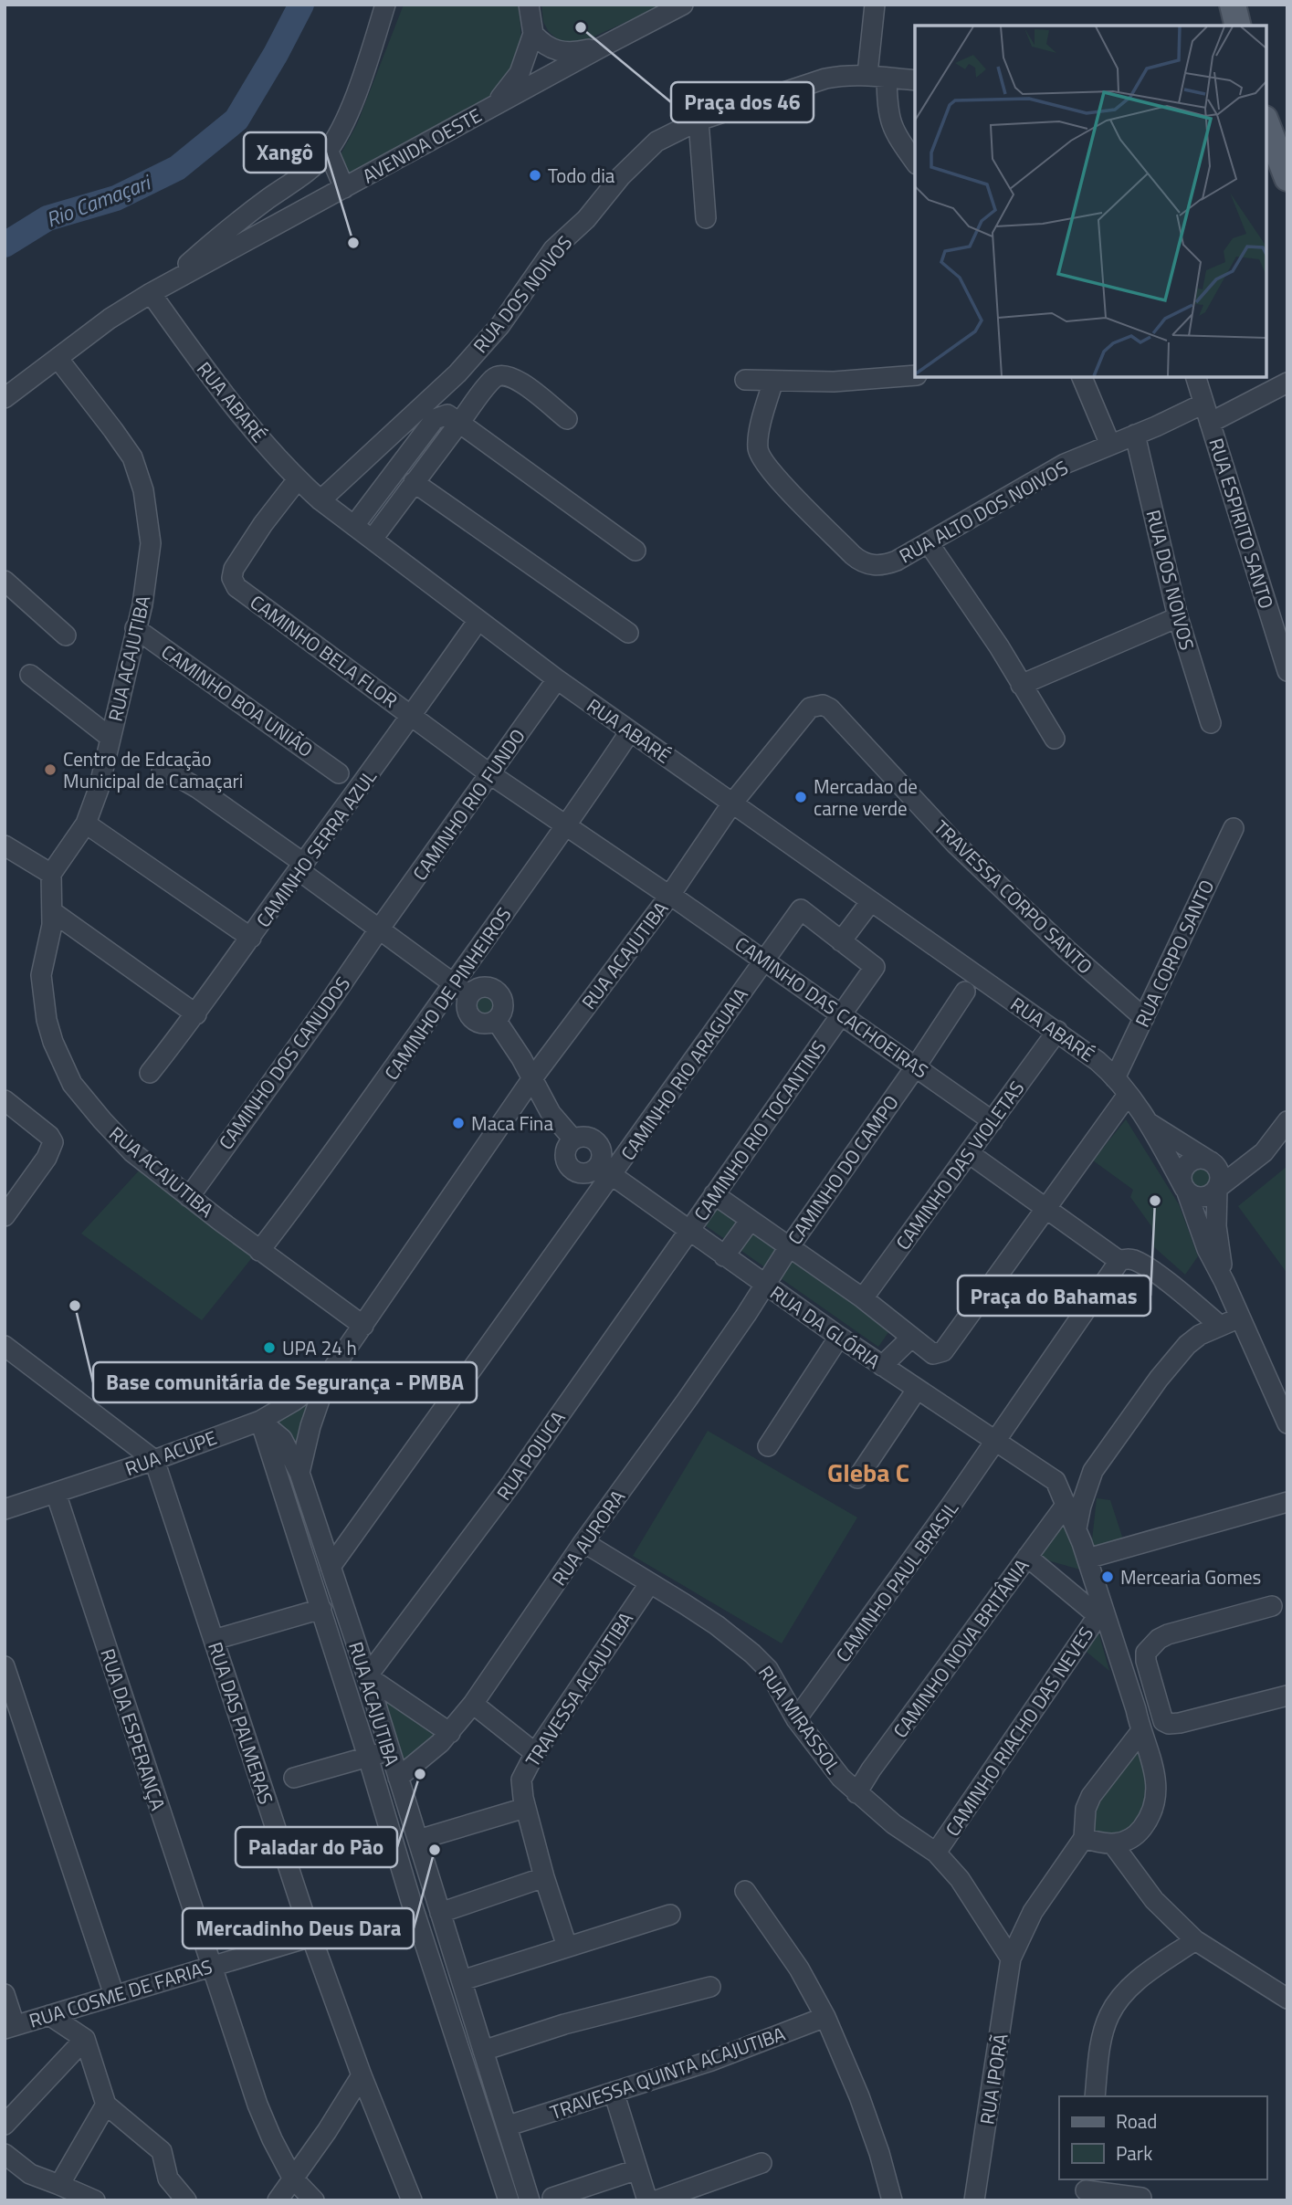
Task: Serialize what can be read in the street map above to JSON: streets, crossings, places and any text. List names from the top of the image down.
{
  "streets": {
    "street": [
      "AVENIDA OESTE",
      "RUA DOS NOIVOS",
      "RUA ABARÉ",
      "RUA ALTO DOS NOIVOS",
      "RUA ESPIRITO SANTO",
      "CAMINHO BELA FLOR",
      "RUA ACAJUTIBA",
      "CAMINHO BOA UNIÃO",
      "CAMINHO RIO FUNDO",
      "CAMINHO SERRA AZUL",
      "TRAVESSA CORPO SANTO",
      "RUA CORPO SANTO",
      "CAMINHO DE PINHEIROS",
      "CAMINHO DAS CACHOEIRAS",
      "CAMINHO DOS CANUDOS",
      "CAMINHO RIO ARAGUAIA",
      "CAMINHO RIO TOCANTINS",
      "CAMINHO DAS VIOLETAS",
      "CAMINHO DO CAMPO",
      "RUA DA GLÓRIA",
      "RUA ACUPE",
      "RUA POJUCA",
      "RUA AURORA",
      "CAMINHO PAUL BRASIL",
      "CAMINHO NOVA BRITÂNIA",
      "TRAVESSA ACAJUTIBA",
      "RUA MIRASSOL",
      "RUA DAS PALMERAS",
      "RUA DA ESPERANÇA",
      "CAMINHO RIACHO DAS NEVES",
      "RUA COSME DE FARIAS",
      "TRAVESSA QUINTA ACAJUTIBA",
      "RUA IPORÃ"
    ]
  },
  "crossings": [
    ["AVENIDA OESTE", "RUA ABARÉ"],
    ["AVENIDA OESTE", "RUA ACAJUTIBA"],
    ["RUA DOS NOIVOS", "RUA ABARÉ"],
    ["RUA DOS NOIVOS", "RUA ALTO DOS NOIVOS"],
    ["RUA ABARÉ", "CAMINHO BELA FLOR"],
    ["RUA ABARÉ", "RUA ACAJUTIBA"],
    ["RUA ABARÉ", "CAMINHO RIO FUNDO"],
    ["RUA ABARÉ", "CAMINHO SERRA AZUL"],
    ["RUA ABARÉ", "TRAVESSA CORPO SANTO"],
    ["RUA ABARÉ", "RUA CORPO SANTO"],
    ["RUA ABARÉ", "CAMINHO DE PINHEIROS"],
    ["RUA ABARÉ", "CAMINHO DAS VIOLETAS"],
    ["RUA ALTO DOS NOIVOS", "RUA ESPIRITO SANTO"],
    ["CAMINHO BELA FLOR", "CAMINHO SERRA AZUL"],
    ["CAMINHO BELA FLOR", "CAMINHO DAS CACHOEIRAS"],
    ["RUA ACAJUTIBA", "CAMINHO BOA UNIÃO"],
    ["RUA ACAJUTIBA", "TRAVESSA CORPO SANTO"],
    ["RUA ACAJUTIBA", "CAMINHO DE PINHEIROS"],
    ["RUA ACAJUTIBA", "CAMINHO DAS CACHOEIRAS"],
    ["RUA ACAJUTIBA", "CAMINHO DOS CANUDOS"],
    ["RUA ACAJUTIBA", "CAMINHO RIO ARAGUAIA"],
    ["RUA ACAJUTIBA", "RUA ACUPE"],
    ["RUA ACAJUTIBA", "RUA POJUCA"],
    ["RUA ACAJUTIBA", "RUA AURORA"],
    ["RUA ACAJUTIBA", "TRAVESSA QUINTA ACAJUTIBA"],
    ["CAMINHO RIO FUNDO", "CAMINHO DAS CACHOEIRAS"],
    ["CAMINHO RIO FUNDO", "CAMINHO DOS CANUDOS"],
    ["CAMINHO SERRA AZUL", "CAMINHO DAS CACHOEIRAS"],
    ["TRAVESSA CORPO SANTO", "RUA CORPO SANTO"],
    ["CAMINHO DE PINHEIROS", "CAMINHO DAS CACHOEIRAS"],
    ["CAMINHO DAS CACHOEIRAS", "CAMINHO RIO ARAGUAIA"],
    ["CAMINHO DAS CACHOEIRAS", "CAMINHO RIO TOCANTINS"],
    ["CAMINHO DAS CACHOEIRAS", "CAMINHO DAS VIOLETAS"],
    ["CAMINHO DAS CACHOEIRAS", "CAMINHO DO CAMPO"],
    ["CAMINHO RIO ARAGUAIA", "CAMINHO RIO TOCANTINS"],
    ["CAMINHO RIO ARAGUAIA", "RUA DA GLÓRIA"],
    ["CAMINHO RIO TOCANTINS", "RUA DA GLÓRIA"],
    ["CAMINHO RIO TOCANTINS", "RUA POJUCA"],
    ["CAMINHO DO CAMPO", "RUA DA GLÓRIA"],
    ["CAMINHO DO CAMPO", "RUA AURORA"],
    ["RUA DA GLÓRIA", "RUA POJUCA"],
    ["RUA DA GLÓRIA", "RUA AURORA"],
    ["RUA DA GLÓRIA", "CAMINHO PAUL BRASIL"],
    ["RUA ACUPE", "RUA DAS PALMERAS"],
    ["RUA ACUPE", "RUA DA ESPERANÇA"],
    ["RUA AURORA", "RUA MIRASSOL"],
    ["CAMINHO PAUL BRASIL", "RUA MIRASSOL"],
    ["CAMINHO NOVA BRITÂNIA", "RUA MIRASSOL"],
    ["TRAVESSA ACAJUTIBA", "RUA MIRASSOL"],
    ["RUA MIRASSOL", "CAMINHO RIACHO DAS NEVES"],
    ["RUA MIRASSOL", "RUA IPORÃ"],
    ["RUA DAS PALMERAS", "RUA COSME DE FARIAS"],
    ["RUA DA ESPERANÇA", "RUA COSME DE FARIAS"]
  ],
  "districts": ["Gleba C"],
  "water": ["Rio Camaçari"],
  "places": [
    "Praça dos 46",
    "Todo dia",
    "Xangô",
    "Centro de Edcação Municipal de Camaçari",
    "Mercadao de carne verde",
    "Maca Fina",
    "Praça do Bahamas",
    "Base comunitária de Segurança - PMBA",
    "UPA 24 h",
    "Mercearia Gomes",
    "Paladar do Pão",
    "Mercadinho Deus Dara"
  ],
  "legend": ["Road", "Park"]
}
